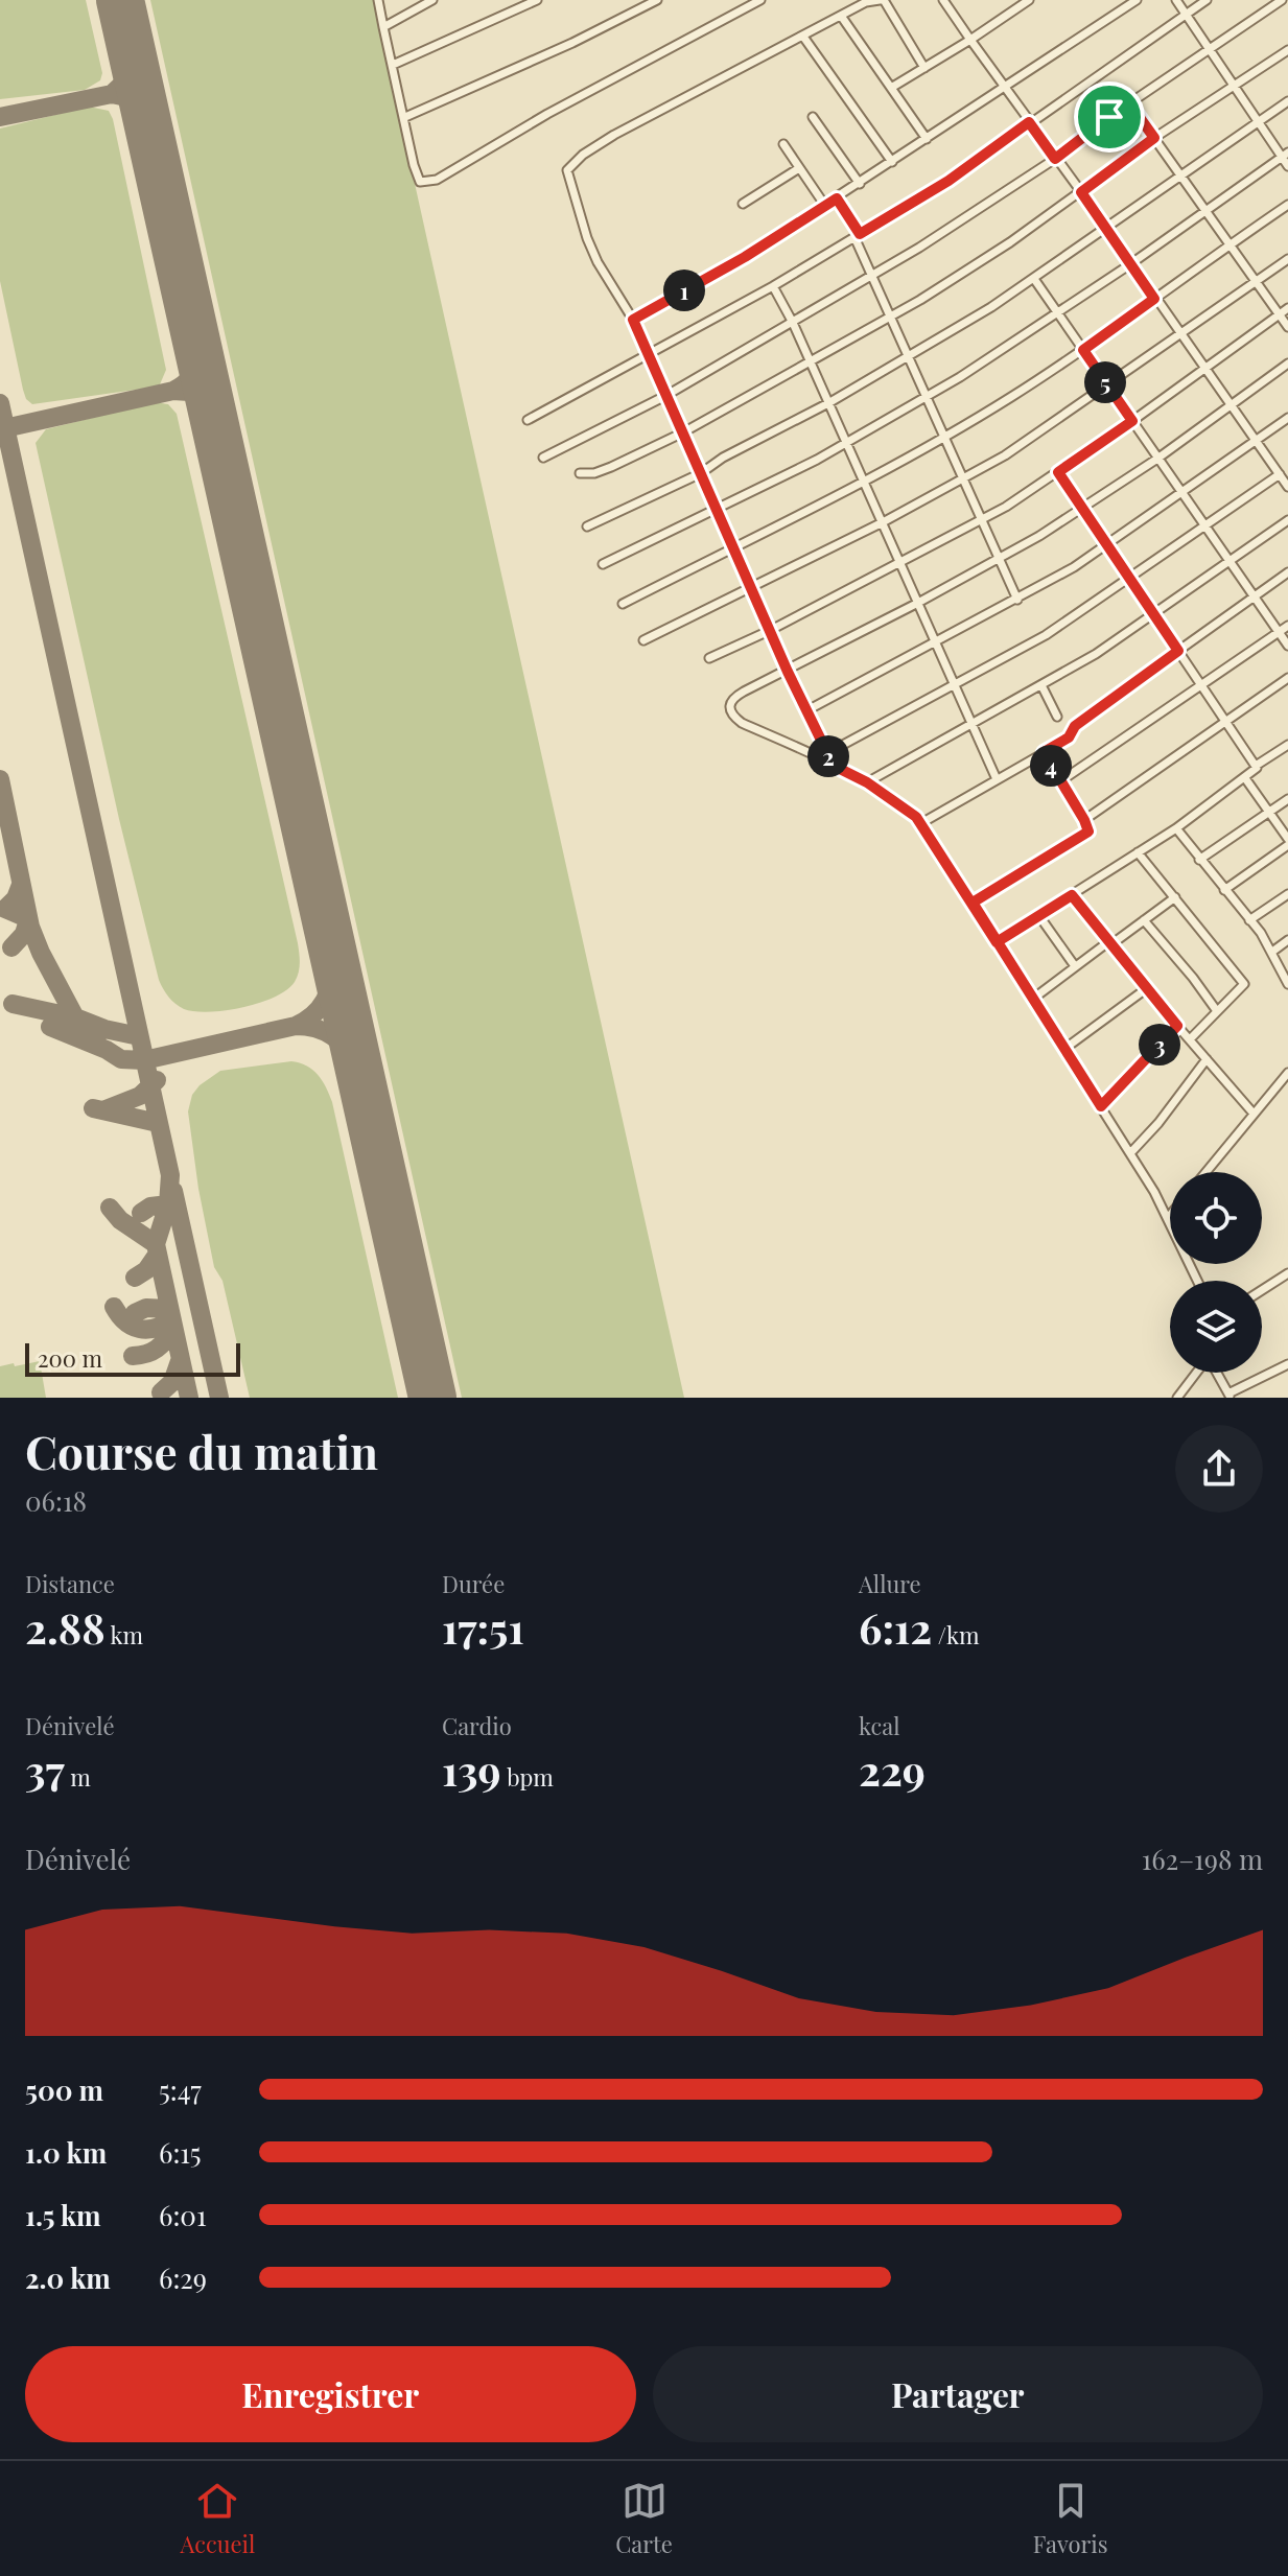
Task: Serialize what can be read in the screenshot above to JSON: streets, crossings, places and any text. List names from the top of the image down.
{
  "scale_bar": "200 m",
  "page": {
    "pins": [
      "1",
      "5",
      "2",
      "4",
      "3"
    ],
    "scale": "200 m",
    "heading": ["Course du matin", "06:18"],
    "stats": [
      ["Distance", "2.88 km"],
      ["Durée", "17:51"],
      ["Allure", "6:12 /km"],
      ["Dénivelé", "37 m"],
      ["Cardio", "139 bpm"],
      ["kcal", "229"]
    ],
    "chart": ["Dénivelé", "162–198 m"],
    "list": [
      {
        "name": "500 m",
        "note": "5:47"
      },
      {
        "name": "1.0 km",
        "note": "6:15"
      },
      {
        "name": "1.5 km",
        "note": "6:01"
      },
      {
        "name": "2.0 km",
        "note": "6:29"
      }
    ],
    "buttons": ["Enregistrer", "Partager"],
    "tabs": ["Accueil", "Carte", "Favoris"]
  }
}
